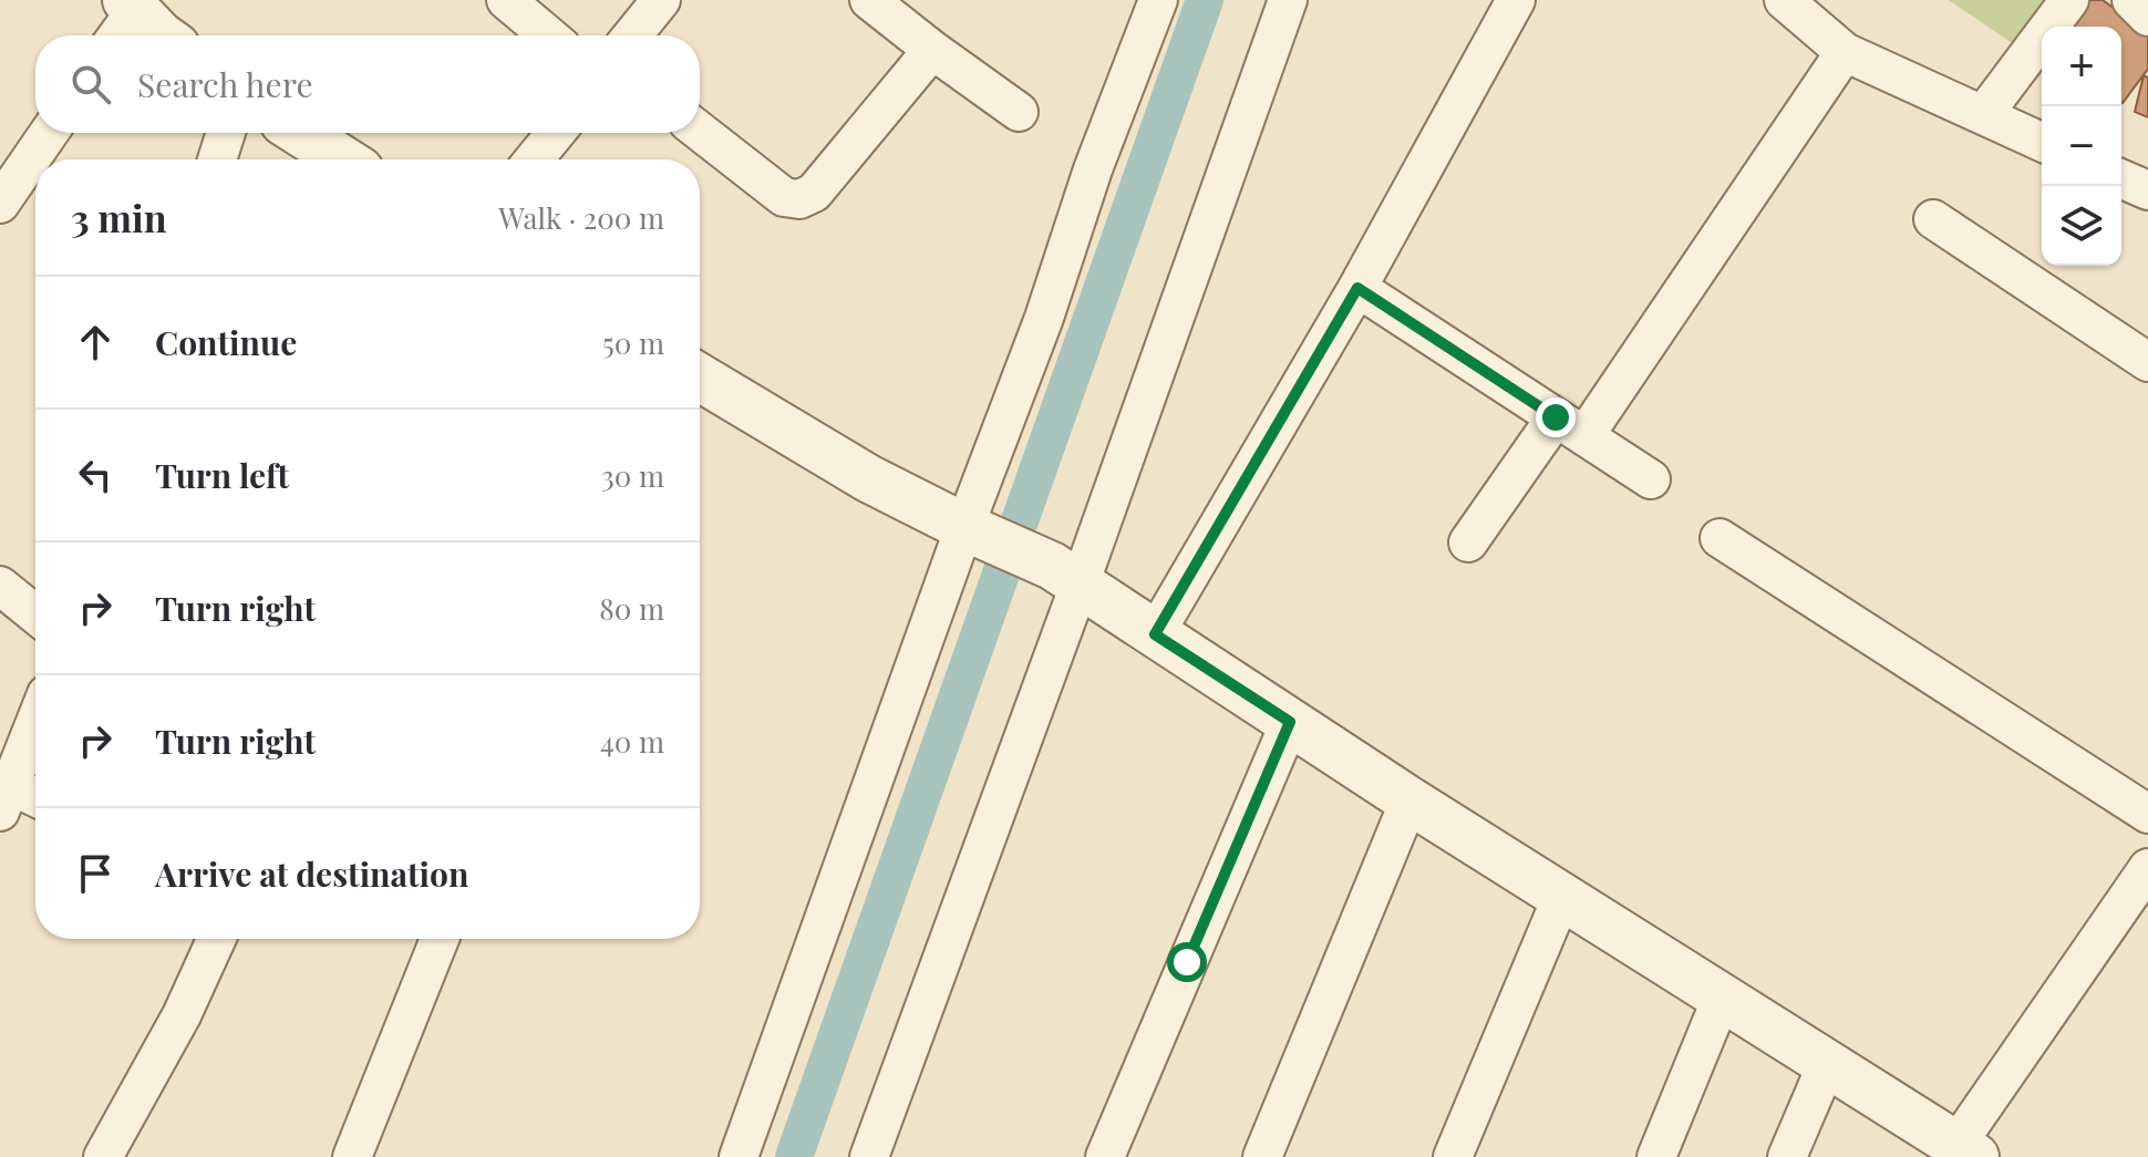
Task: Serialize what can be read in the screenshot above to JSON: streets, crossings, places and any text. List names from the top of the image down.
{
  "page": {
    "map_buttons": ["+", "−"],
    "search": "Search here",
    "heading": ["3 min", "Walk · 200 m"],
    "list": [
      ["Continue", "50 m"],
      ["Turn left", "30 m"],
      ["Turn right", "80 m"],
      ["Turn right", "40 m"],
      "Arrive at destination"
    ]
  }
}
